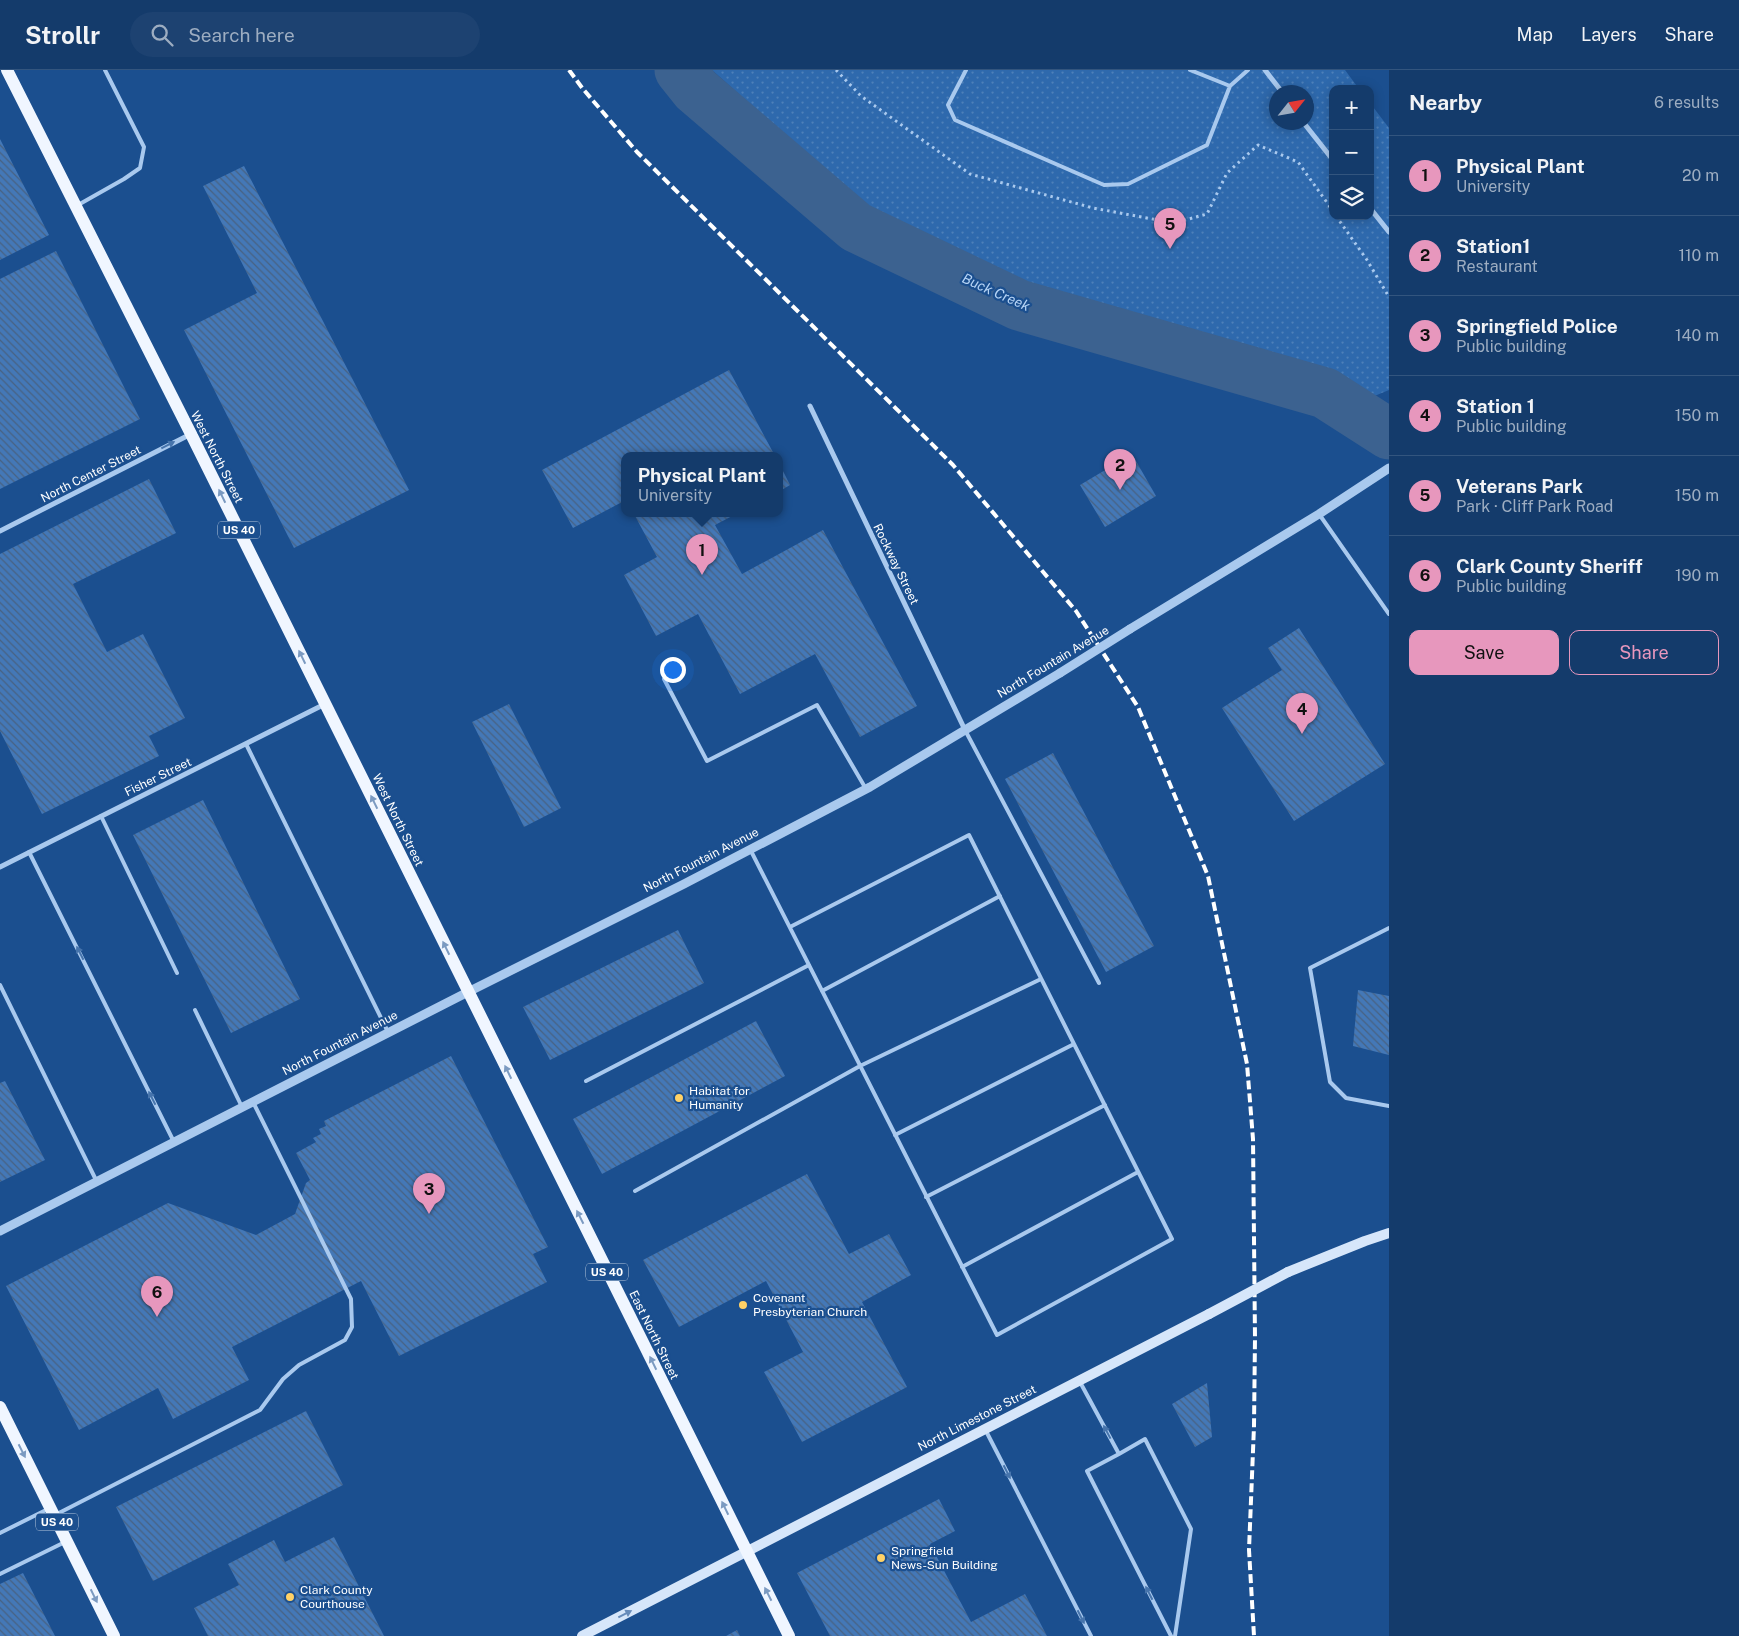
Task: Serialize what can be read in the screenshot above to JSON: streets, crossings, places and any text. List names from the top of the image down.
{
  "streets": {
    "main road": [
      "West North Street",
      "US 40",
      "East North Street",
      "North Limestone Street"
    ],
    "street": [
      "North Center Street",
      "Rockway Street",
      "North Fountain Avenue",
      "Fisher Street"
    ]
  },
  "crossings": [
    ["West North Street", "North Center Street"],
    ["West North Street", "North Fountain Avenue"],
    ["West North Street", "Fisher Street"],
    ["West North Street", "East North Street"],
    ["Rockway Street", "North Fountain Avenue"],
    ["North Fountain Avenue", "East North Street"],
    ["East North Street", "North Limestone Street"]
  ],
  "one_way": ["West North Street", "North Center Street", "East North Street"],
  "water": ["Buck Creek"],
  "places": [
    "Habitat for Humanity",
    "Covenant Presbyterian Church",
    "Springfield News-Sun Building",
    "Clark County Courthouse"
  ],
  "north": "top right",
  "page": {
    "header": "Strollr",
    "search": "Search here",
    "nav": ["Map", "Layers", "Share"],
    "heading": ["Nearby", "6 results"],
    "map_buttons": ["+", "−"],
    "list": [
      {
        "mark": "1",
        "name": "Physical Plant",
        "note": "University",
        "value": "20 m"
      },
      {
        "mark": "2",
        "name": "Station1",
        "note": "Restaurant",
        "value": "110 m"
      },
      {
        "mark": "3",
        "name": "Springfield Police",
        "note": "Public building",
        "value": "140 m"
      },
      {
        "mark": "4",
        "name": "Station 1",
        "note": "Public building",
        "value": "150 m"
      },
      {
        "mark": "5",
        "name": "Veterans Park",
        "note": "Park · Cliff Park Road",
        "value": "150 m"
      },
      {
        "mark": "6",
        "name": "Clark County Sheriff",
        "note": "Public building",
        "value": "190 m"
      }
    ],
    "pins": [
      "5",
      "2",
      "1",
      "4",
      "3",
      "6"
    ],
    "popup": ["Physical Plant", "University"],
    "buttons": ["Save", "Share"]
  }
}
